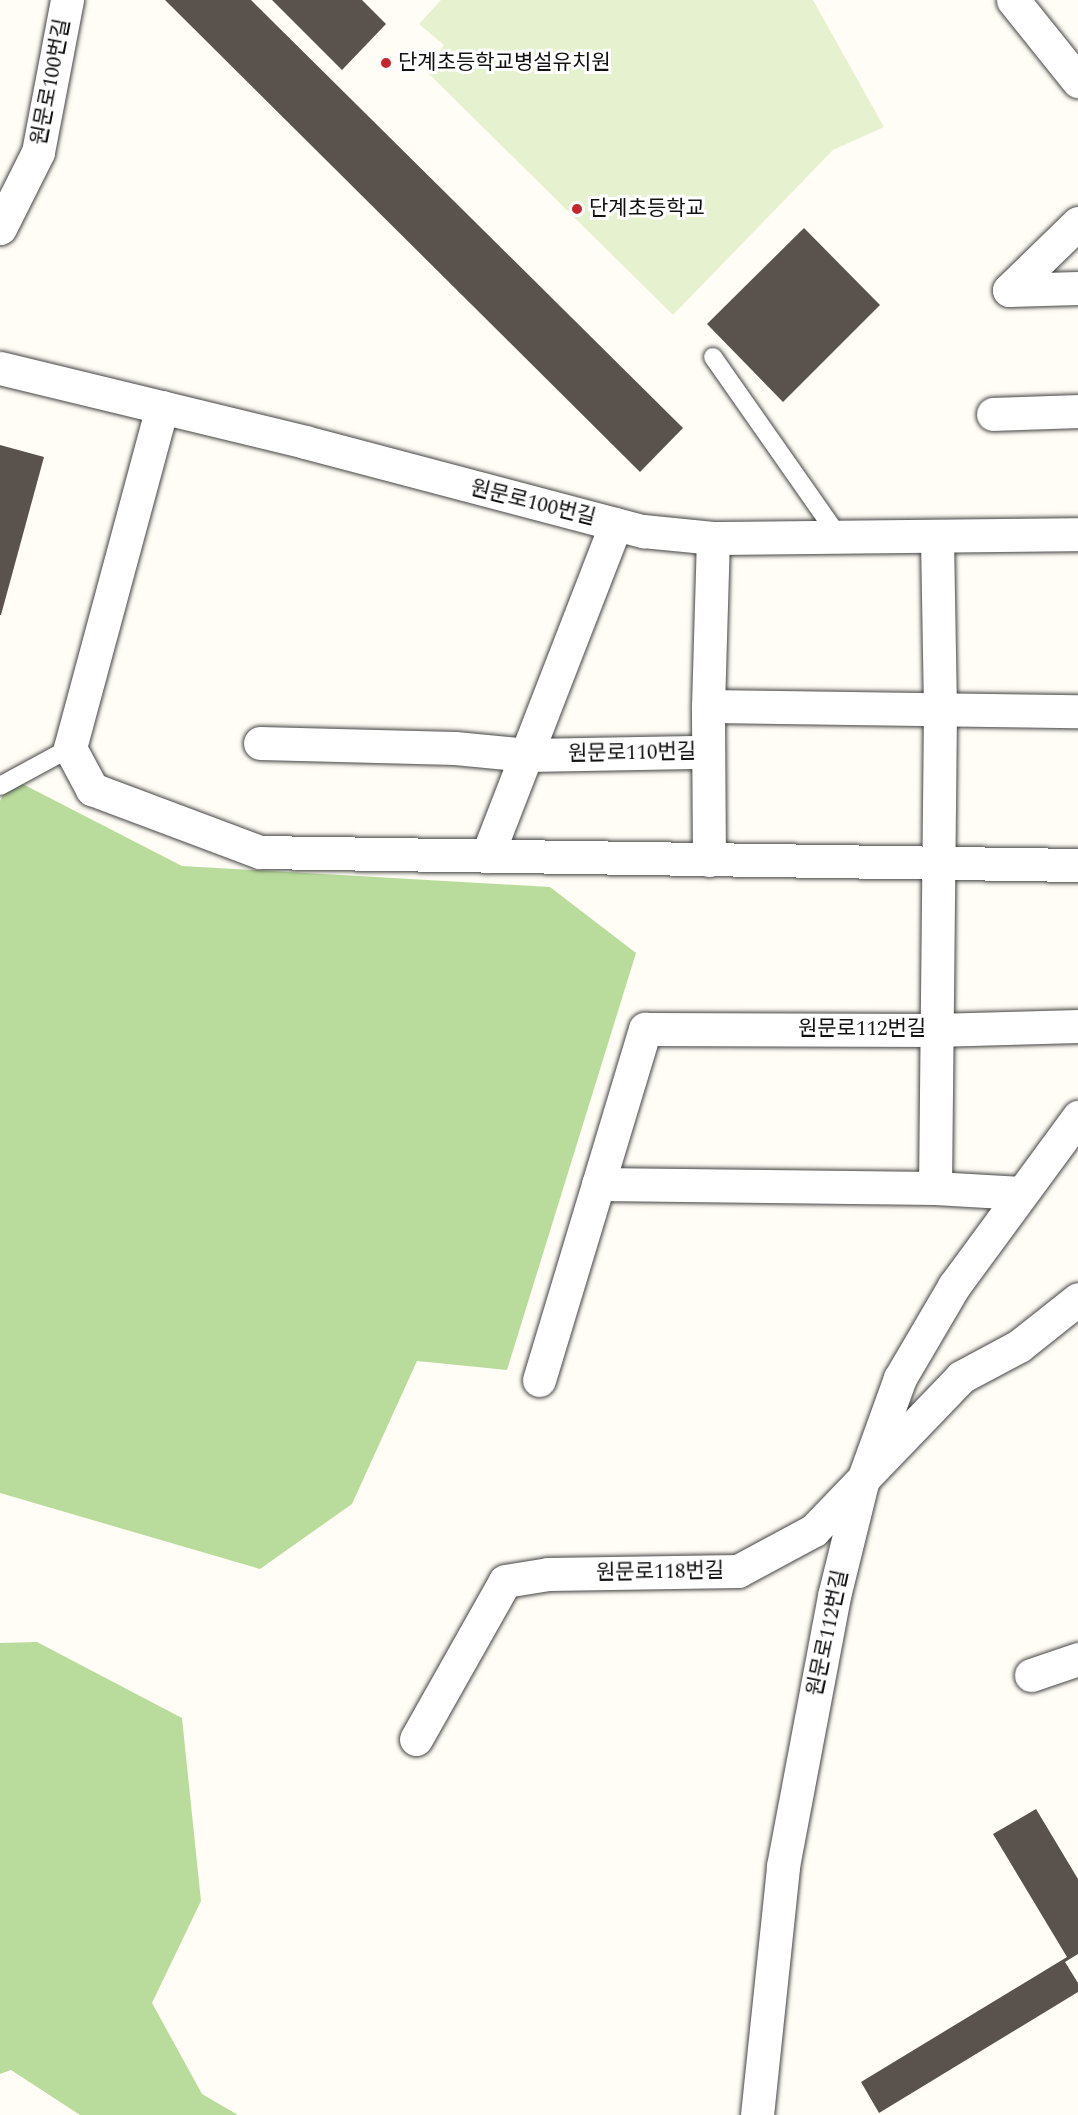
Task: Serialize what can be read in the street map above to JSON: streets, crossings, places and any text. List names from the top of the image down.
{
  "streets": {
    "street": [
      "원문로100번길",
      "원문로110번길",
      "원문로112번길",
      "원문로118번길"
    ]
  },
  "crossings": [
    ["원문로112번길", "원문로118번길"]
  ],
  "places": ["단계초등학교병설유치원", "단계초등학교"]
}
